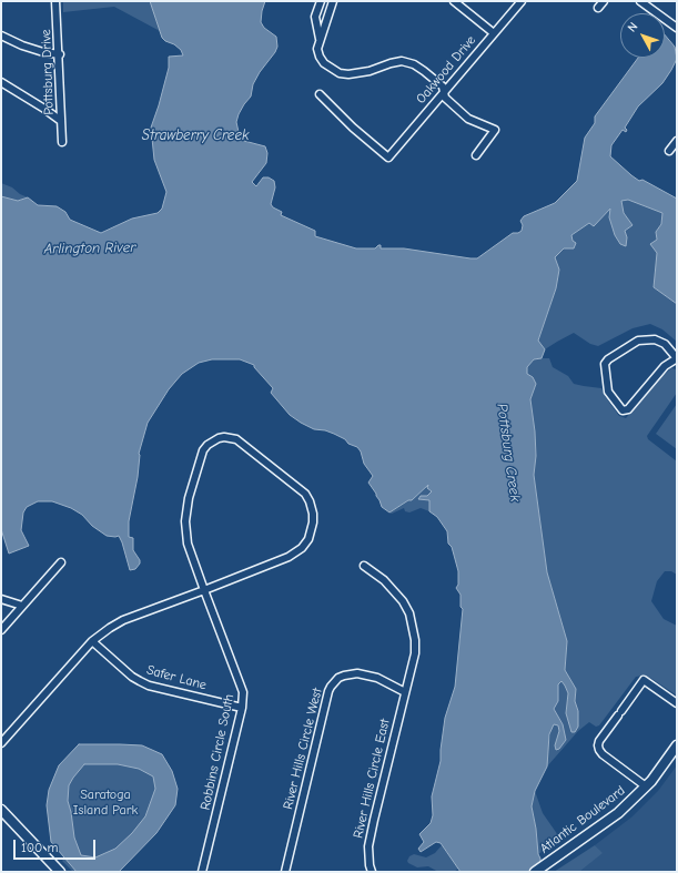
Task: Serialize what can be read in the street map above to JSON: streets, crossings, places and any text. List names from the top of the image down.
{
  "streets": {
    "main road": ["Atlantic Boulevard"],
    "street": [
      "Oakwood Drive",
      "Pottsburg Drive",
      "Safer Lane",
      "River Hills Circle West",
      "Robbins Circle South",
      "River Hills Circle East"
    ]
  },
  "crossings": [
    ["Safer Lane", "Robbins Circle South"],
    ["River Hills Circle West", "River Hills Circle East"]
  ],
  "water": ["Strawberry Creek", "Arlington River", "Pottsburg Creek"],
  "parks": ["Saratoga Island Park"],
  "scale_bar": "100 m",
  "north": "top left"
}
